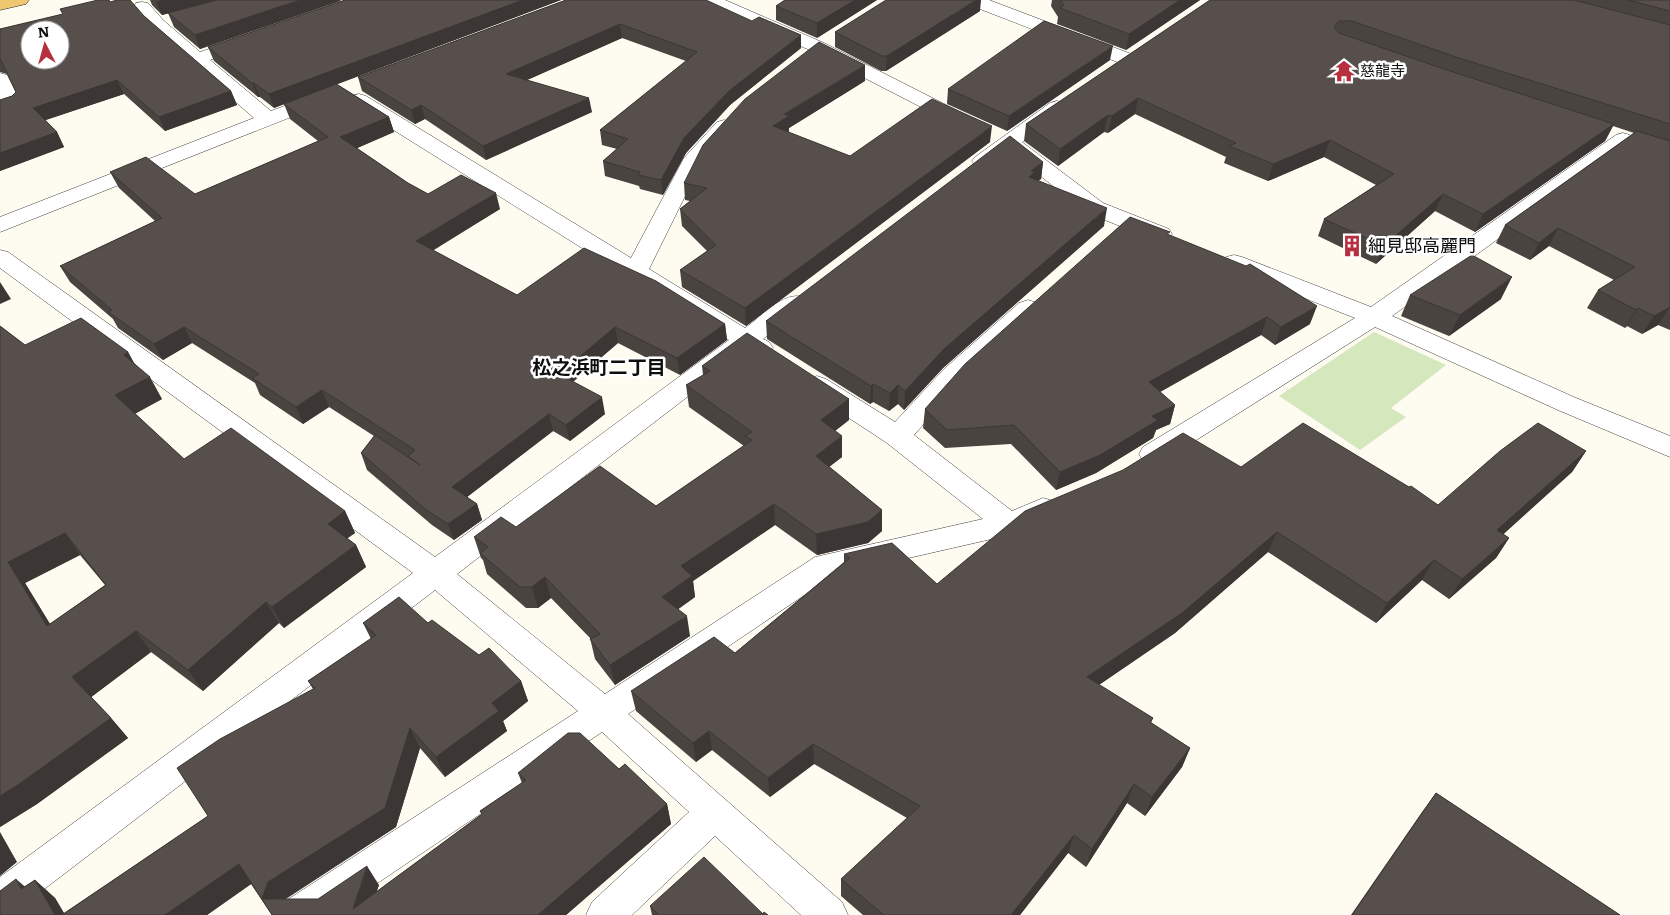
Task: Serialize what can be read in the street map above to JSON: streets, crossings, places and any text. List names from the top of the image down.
{
  "districts": ["松之浜町二丁目"],
  "places": {
    "temple": ["慈龍寺"],
    "building": ["細見邸高麗門"]
  },
  "north": "top"
}
